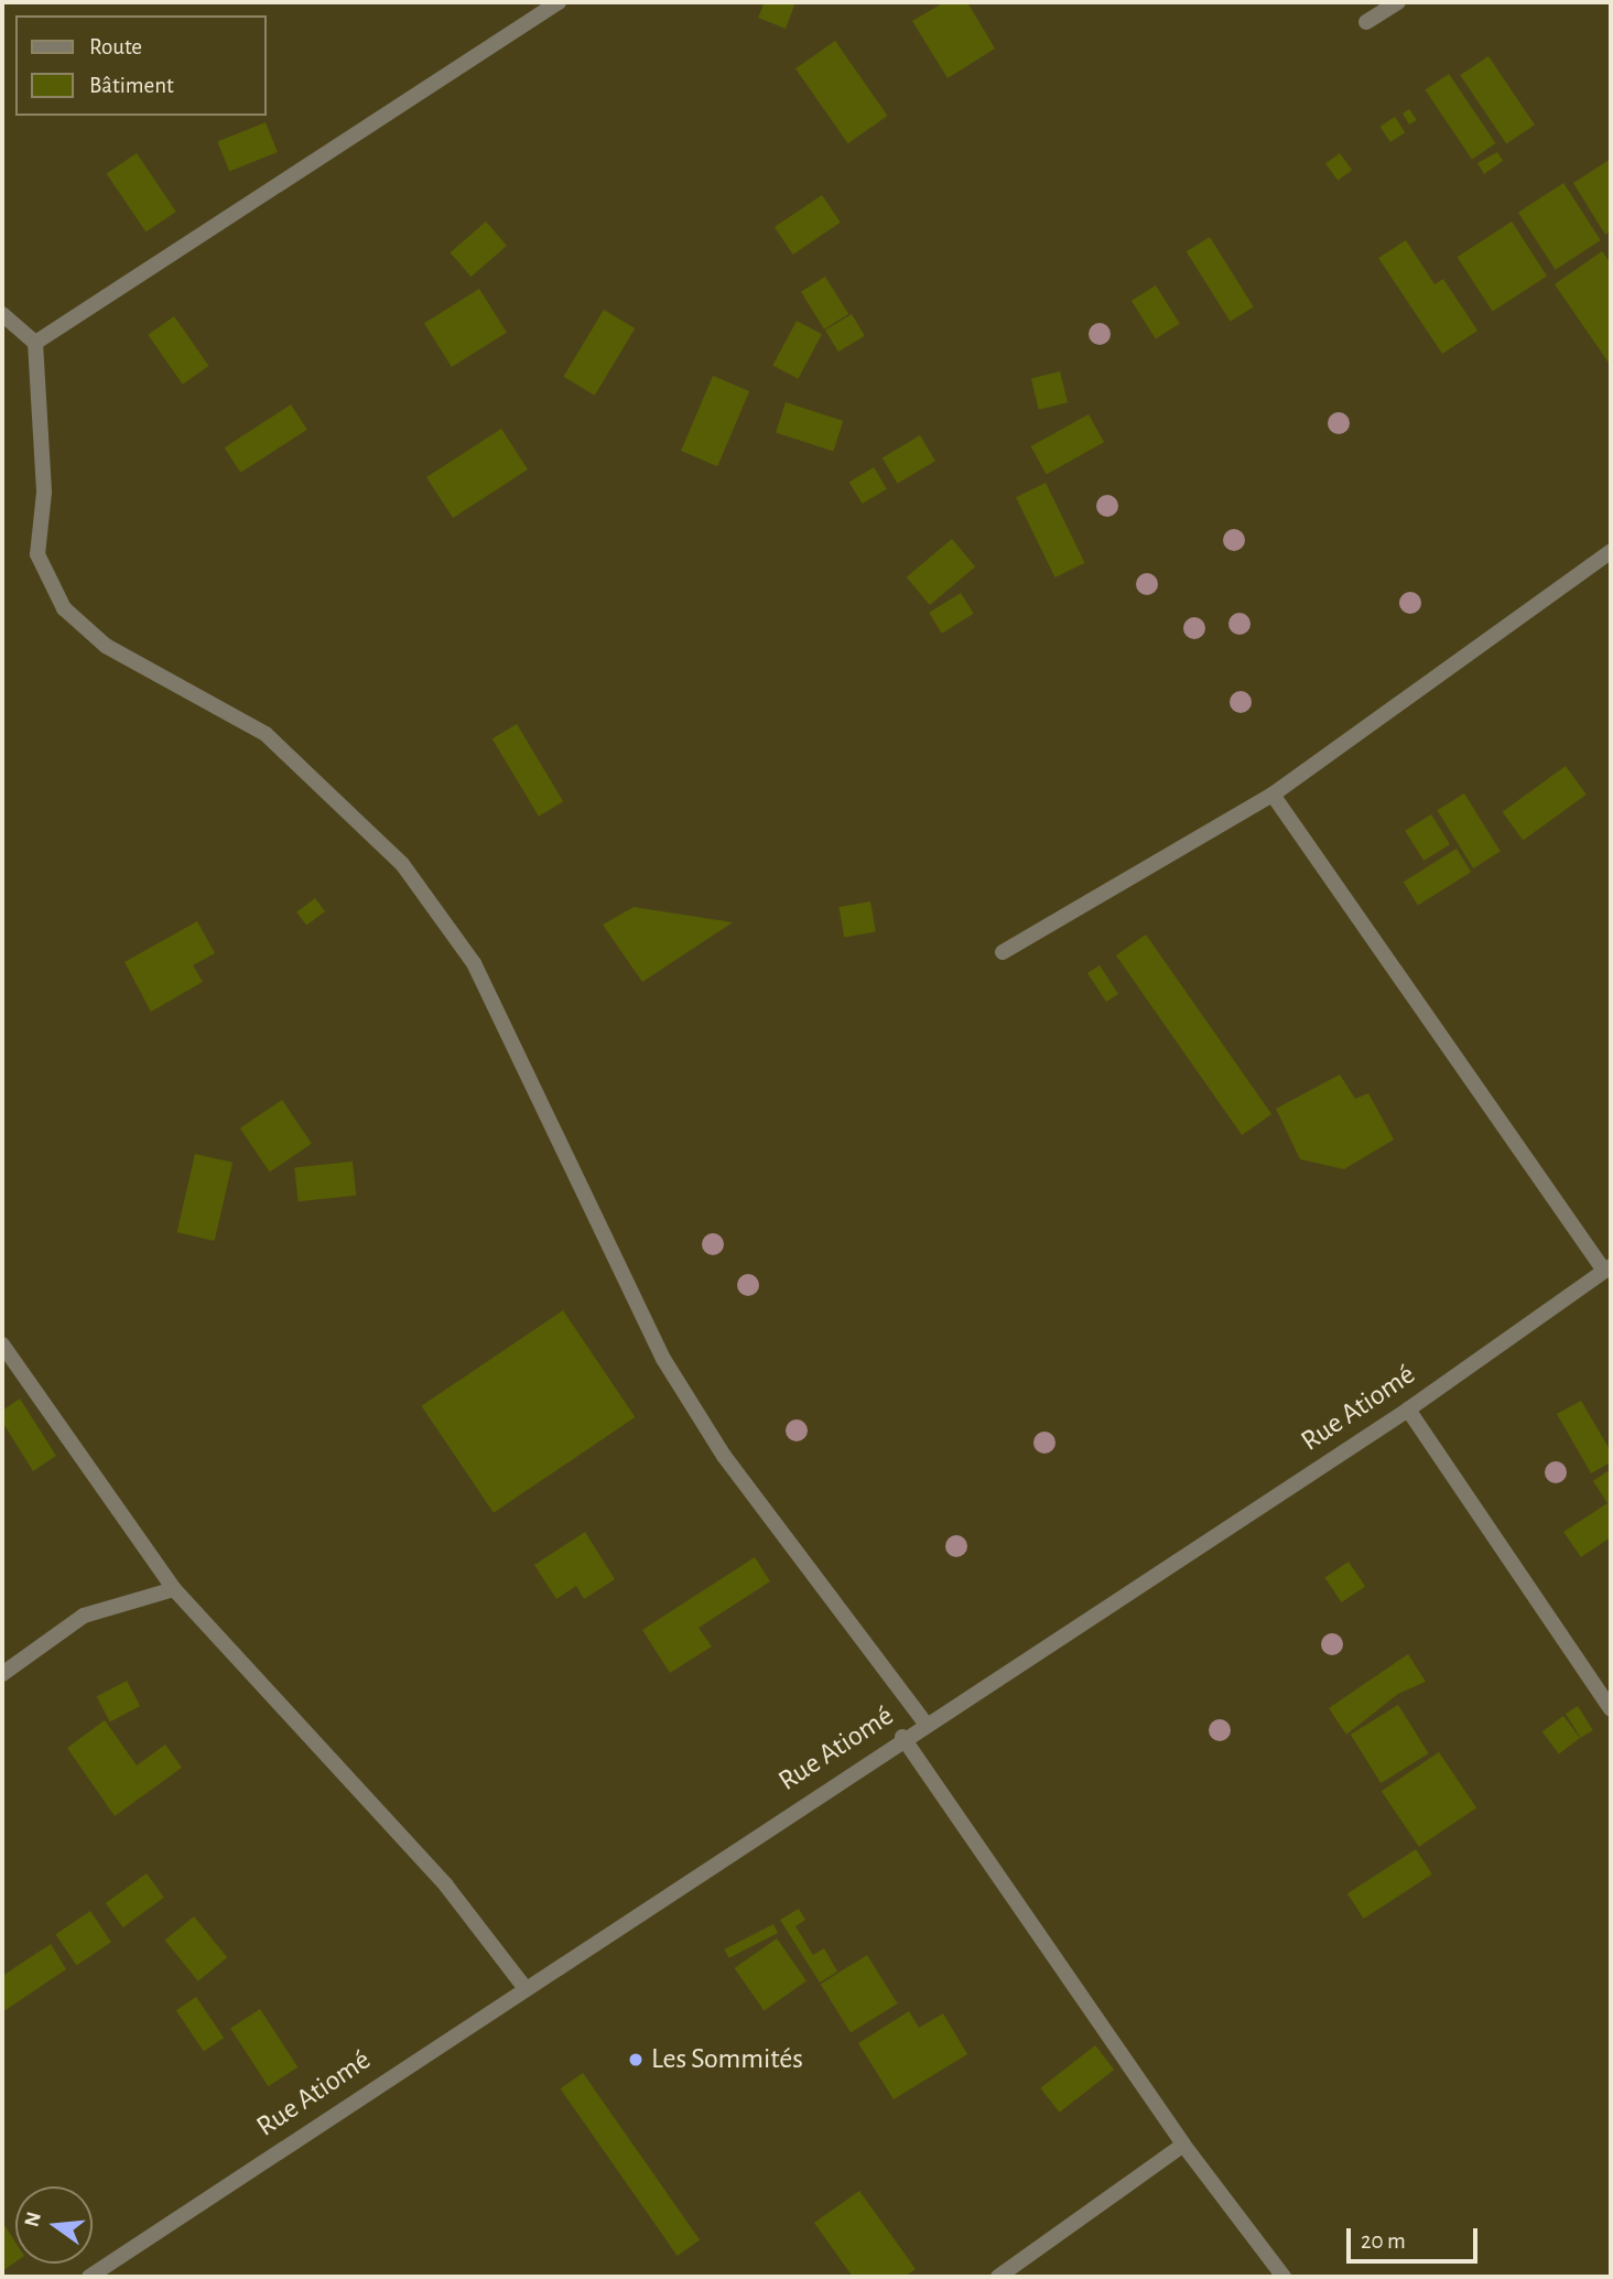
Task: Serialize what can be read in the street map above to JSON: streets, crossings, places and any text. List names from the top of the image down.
{
  "streets": {
    "street": ["Rue Atiomé"]
  },
  "places": ["Les Sommités"],
  "legend": ["Route", "Bâtiment"],
  "scale_bar": "20 m",
  "north": "left"
}
